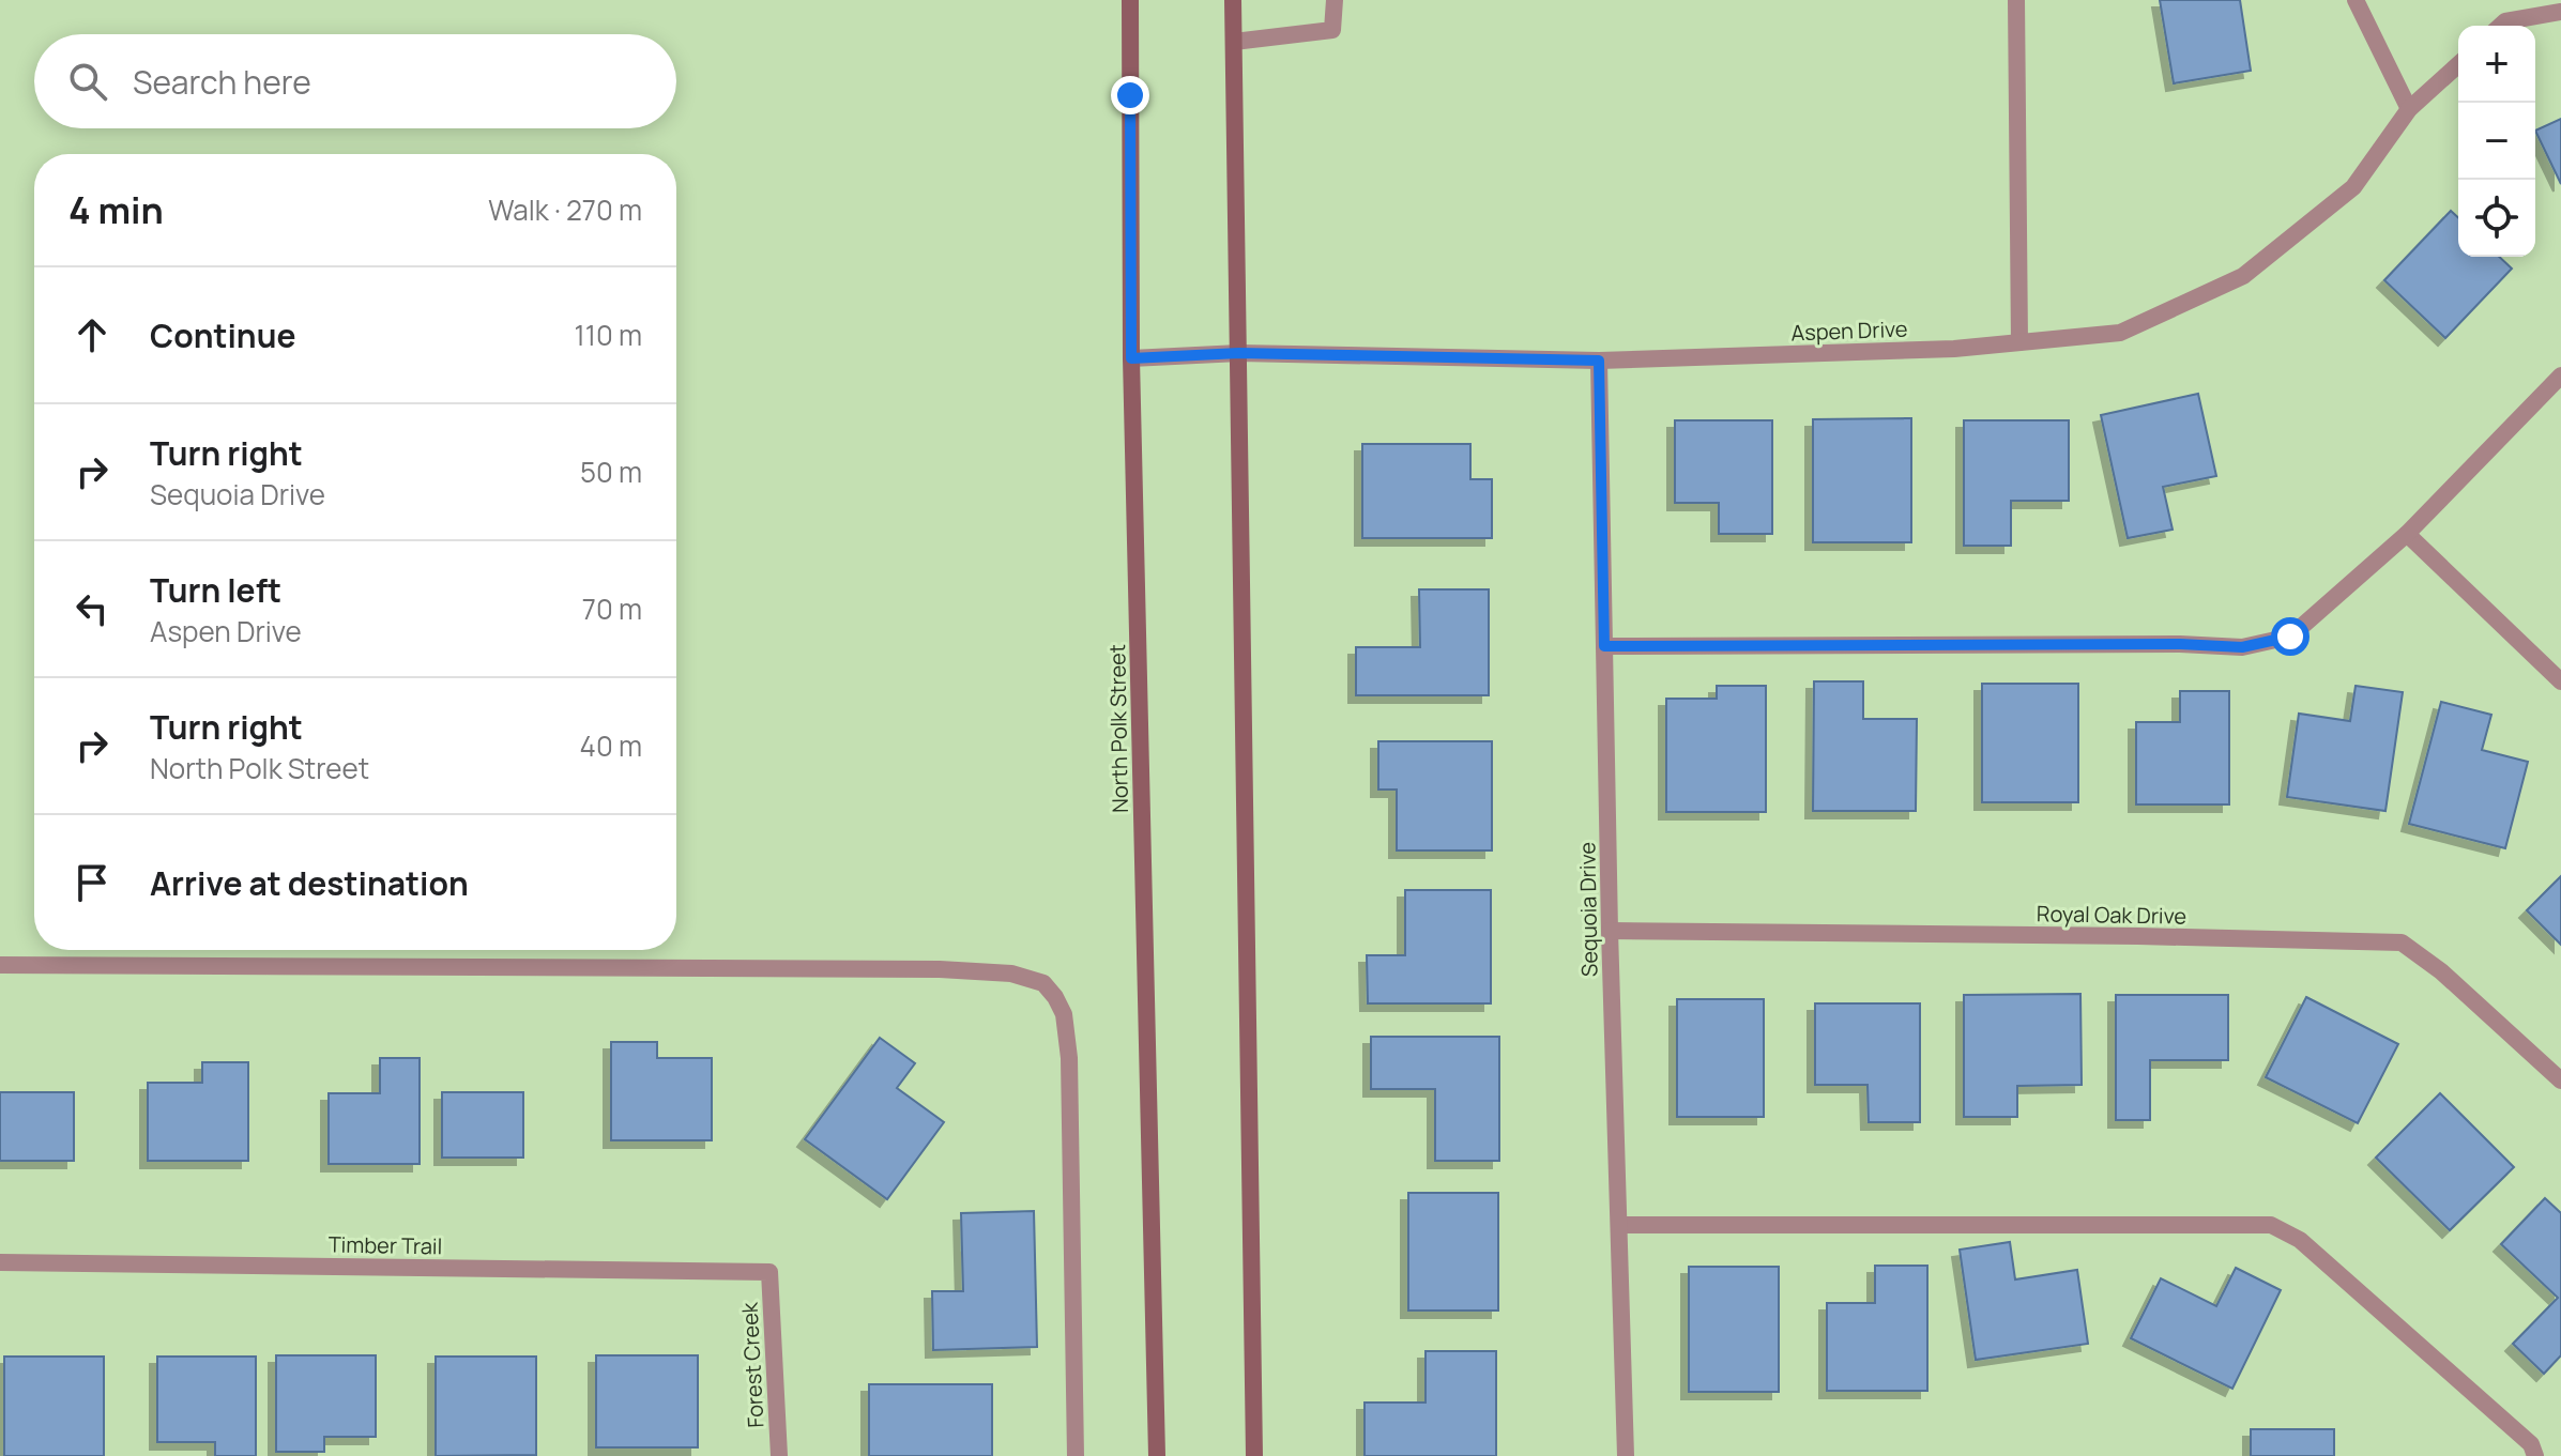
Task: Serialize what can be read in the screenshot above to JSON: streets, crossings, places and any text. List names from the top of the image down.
{
  "streets": {
    "main road": ["North Polk Street"],
    "street": [
      "Aspen Drive",
      "Sequoia Drive",
      "Royal Oak Drive",
      "Timber Trail",
      "Forest Creek"
    ]
  },
  "crossings": [
    ["Aspen Drive", "North Polk Street"],
    ["Aspen Drive", "Sequoia Drive"],
    ["Sequoia Drive", "Royal Oak Drive"],
    ["Timber Trail", "Forest Creek"]
  ],
  "page": {
    "map_buttons": ["+", "−"],
    "search": "Search here",
    "heading": ["4 min", "Walk · 270 m"],
    "list": [
      ["Continue", "110 m"],
      ["Turn right", "Sequoia Drive", "50 m"],
      ["Turn left", "Aspen Drive", "70 m"],
      ["Turn right", "North Polk Street", "40 m"],
      "Arrive at destination"
    ]
  }
}
